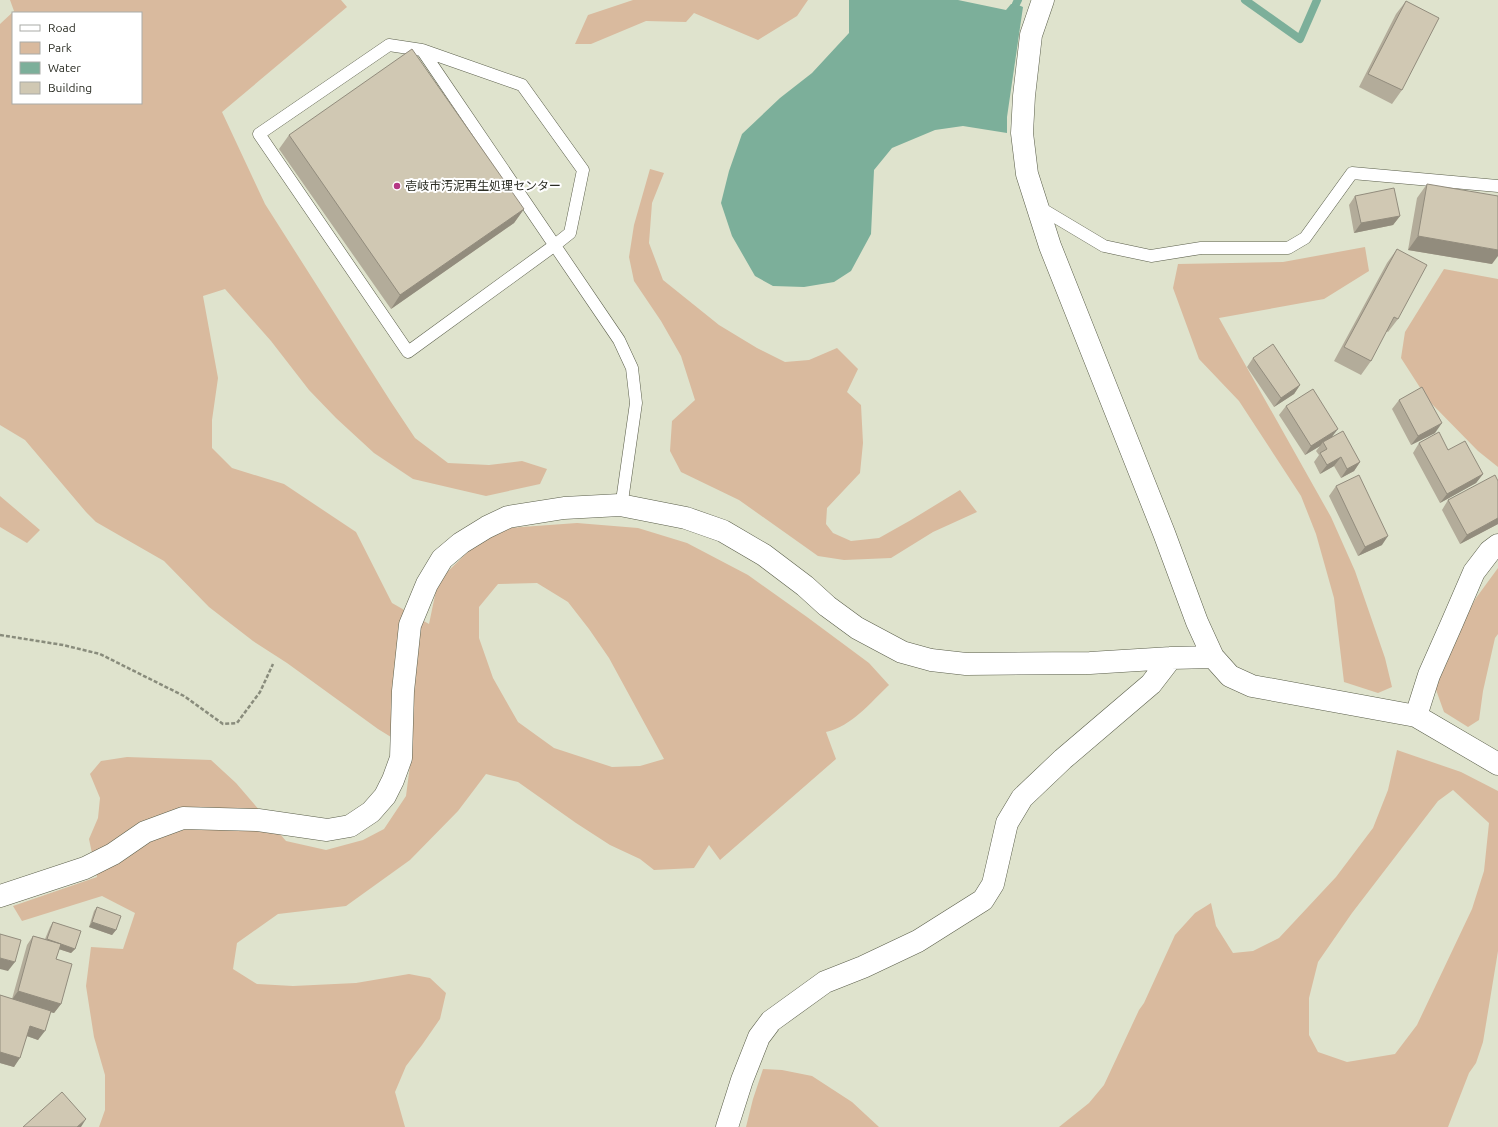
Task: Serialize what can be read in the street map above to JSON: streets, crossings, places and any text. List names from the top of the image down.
{
  "places": ["壱岐市汚泥再生処理センター"],
  "legend": [
    "Road",
    "Park",
    "Water",
    "Building"
  ]
}
